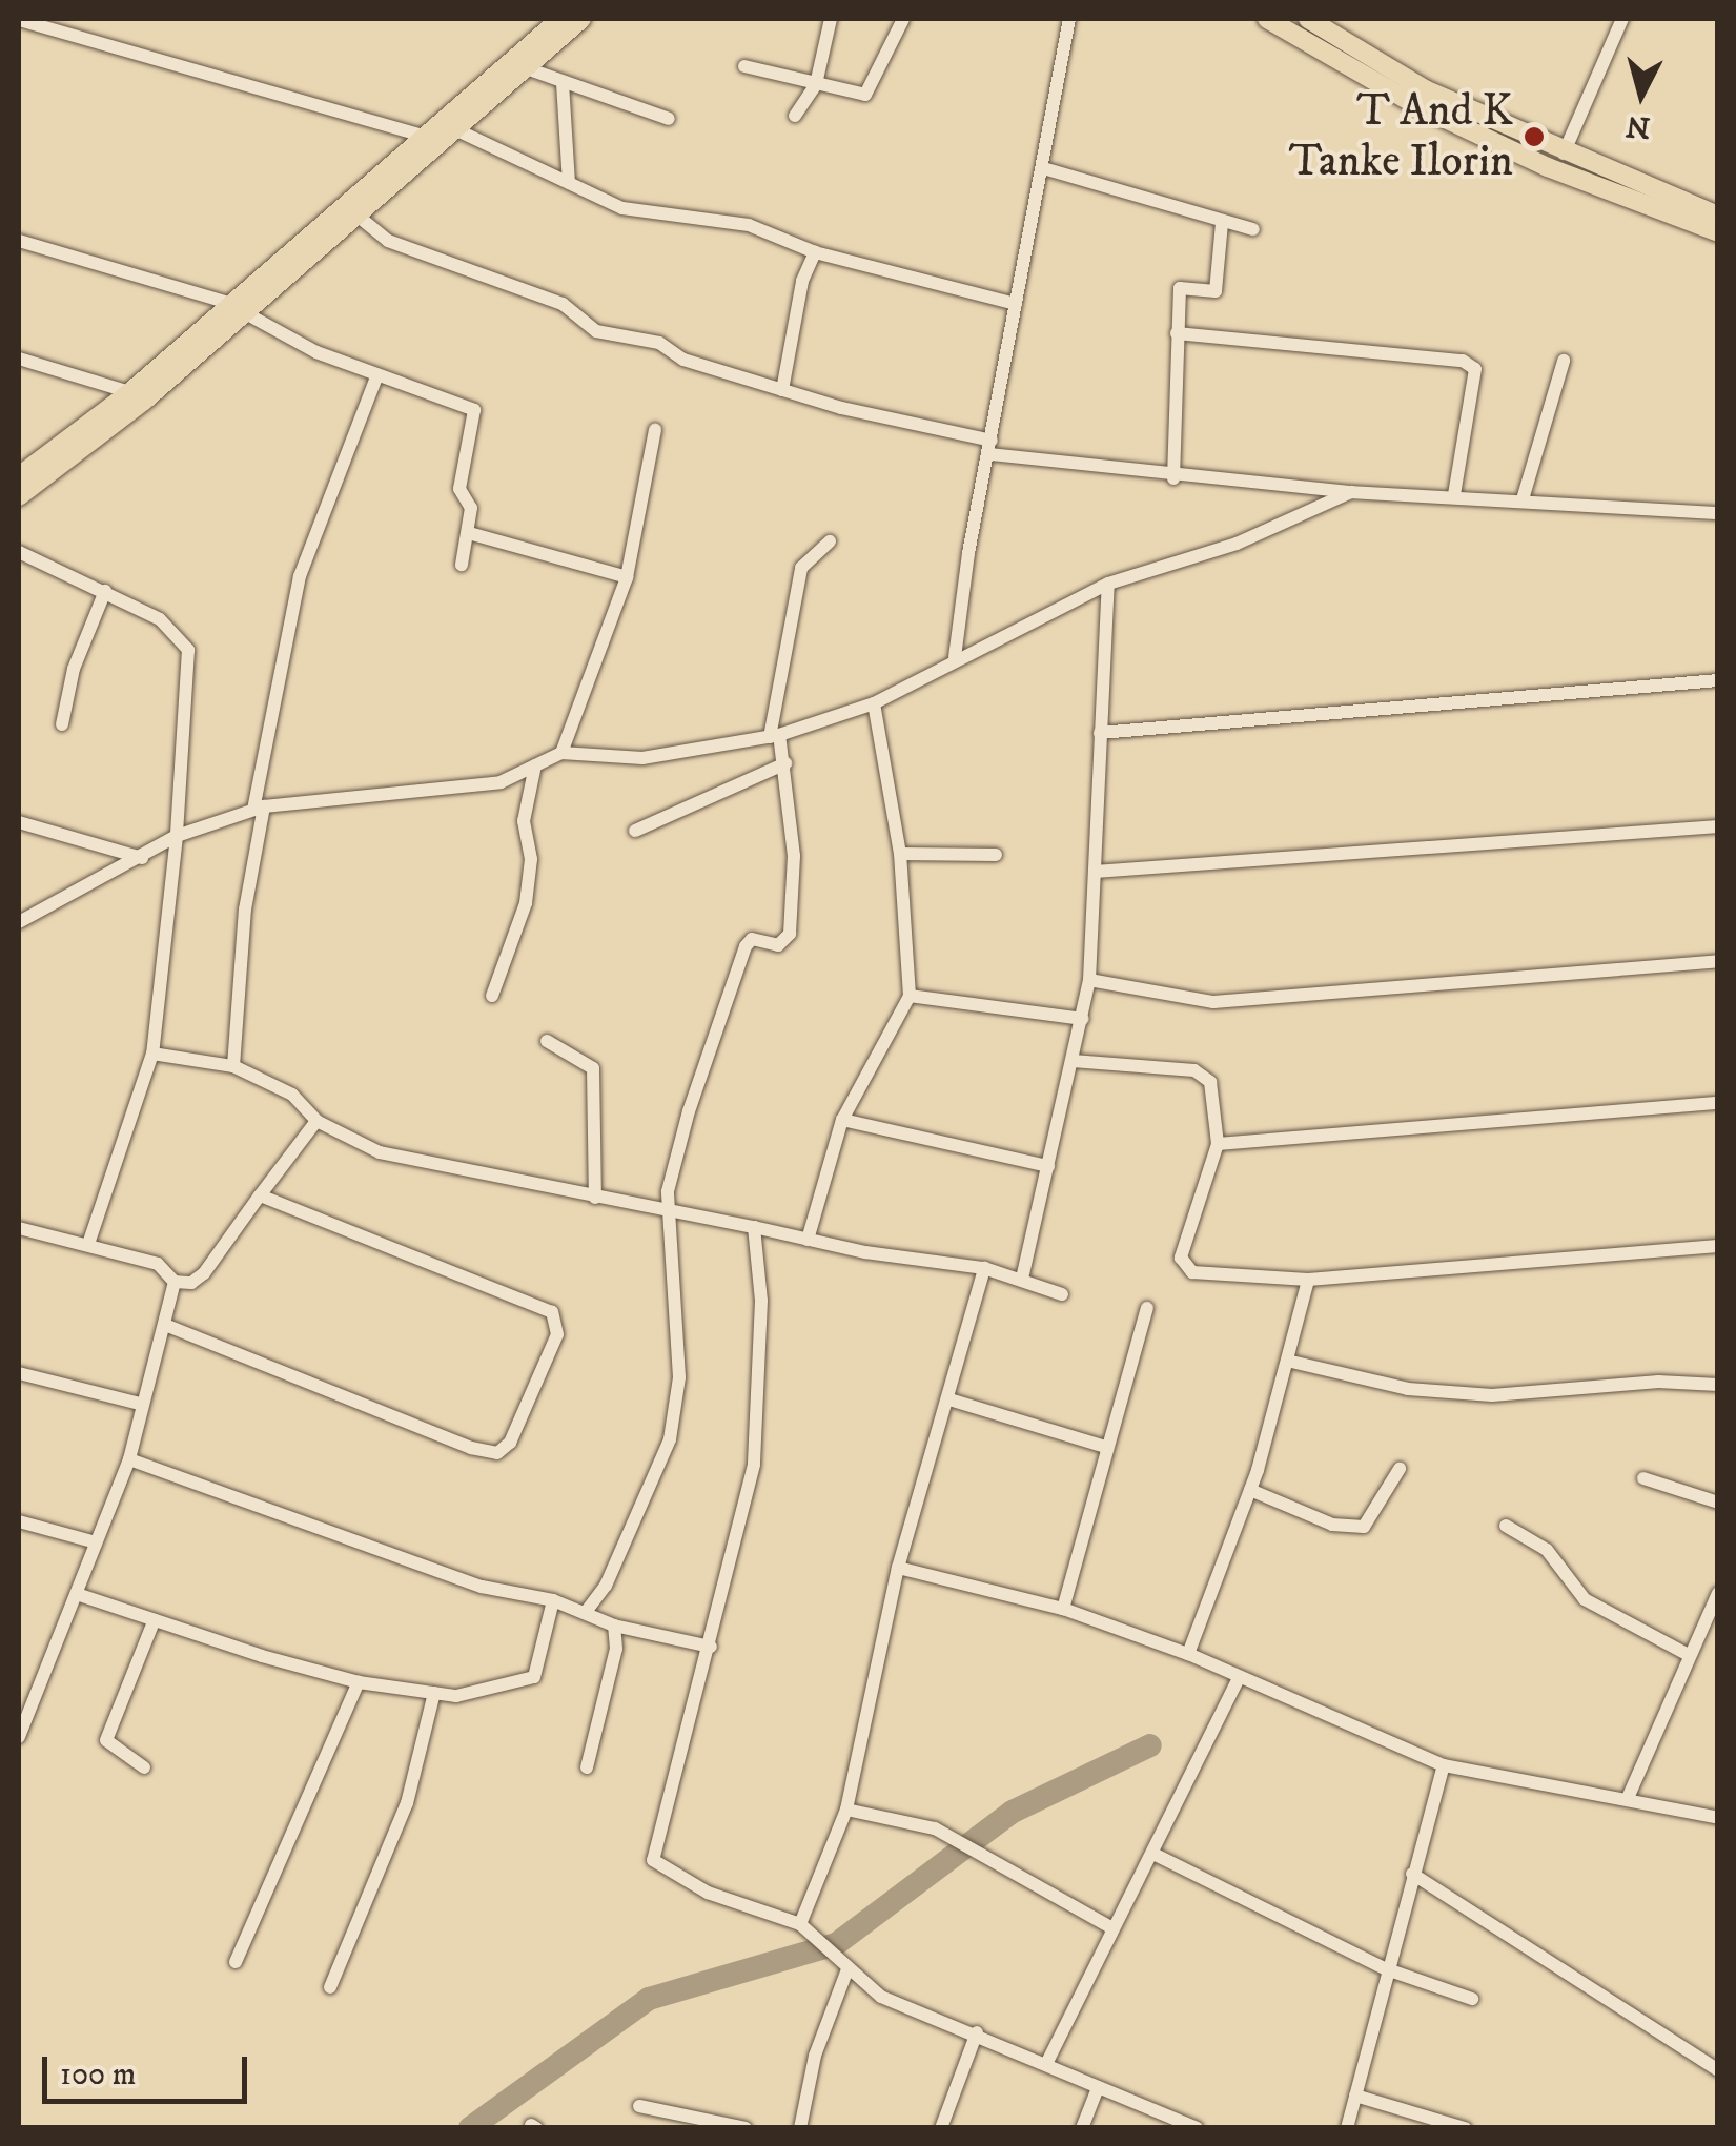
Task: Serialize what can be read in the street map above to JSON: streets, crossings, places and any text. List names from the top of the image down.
{
  "places": ["T And K Tanke Ilorin"],
  "scale_bar": "100 m",
  "north": "bottom"
}
